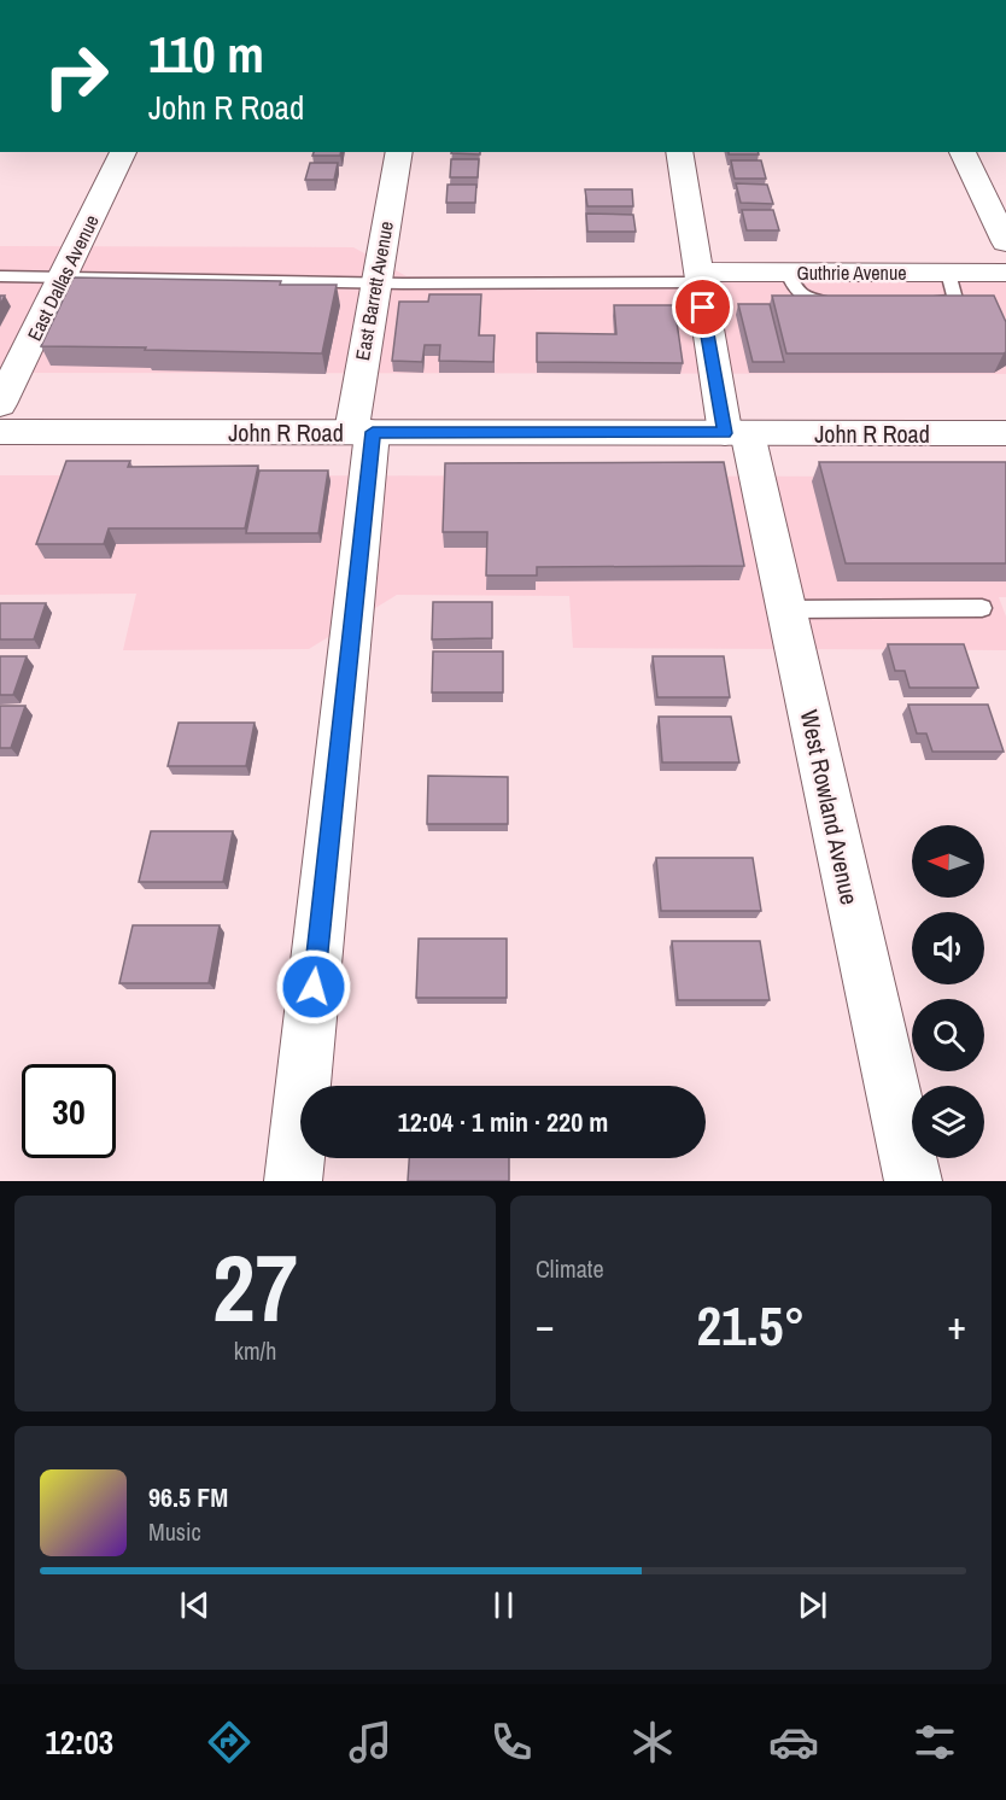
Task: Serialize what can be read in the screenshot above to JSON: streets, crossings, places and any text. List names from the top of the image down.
{
  "streets": {
    "street": [
      "Guthrie Avenue",
      "East Dallas Avenue",
      "East Barrett Avenue",
      "John R Road",
      "West Rowland Avenue"
    ]
  },
  "crossings": [
    ["Guthrie Avenue", "West Rowland Avenue"],
    ["East Dallas Avenue", "John R Road"],
    ["East Barrett Avenue", "John R Road"],
    ["John R Road", "West Rowland Avenue"]
  ],
  "north": "left",
  "page": {
    "turn": ["110 m", "John R Road"],
    "limit": "30",
    "trip": "12:04 · 1 min · 220 m",
    "tile": [
      ["27", "km/h"],
      "Climate"
    ],
    "heat": ["−", "21.5°", "+"],
    "song": ["96.5 FM", "Music"],
    "tabs": "12:03"
  }
}
